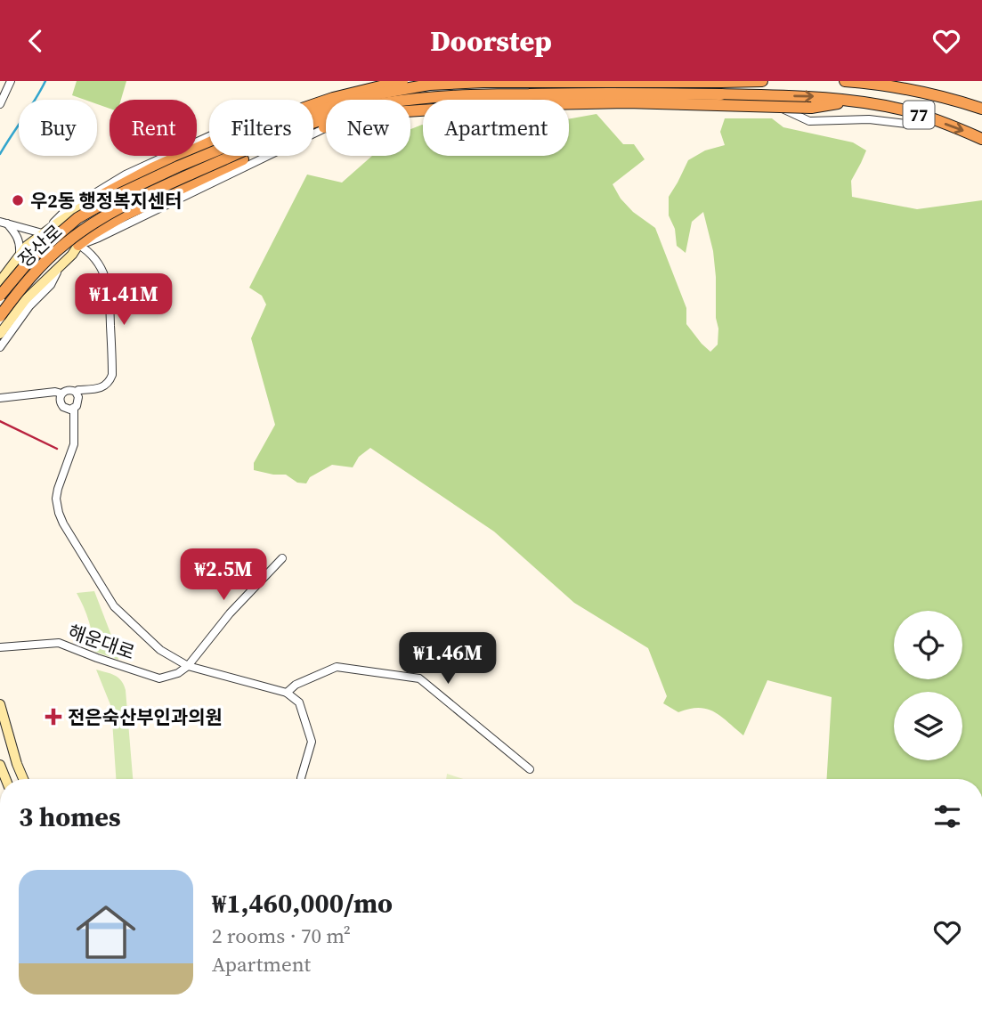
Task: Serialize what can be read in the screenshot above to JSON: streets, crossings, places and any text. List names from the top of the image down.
{
  "streets": {
    "highway": ["77", "장산로"],
    "street": ["해운대로"]
  },
  "places": {
    "other": ["우2동 행정복지센터"],
    "health": ["전은숙산부인과의원"]
  },
  "page": {
    "header": "Doorstep",
    "chip": [
      "Buy",
      "Rent",
      "Filters",
      "New",
      "Apartment"
    ],
    "price": ["₩1.41M", "₩2.5M", "₩1.46M"],
    "heading": "3 homes",
    "list": [
      {
        "name": "₩1,460,000/mo",
        "note": "2 rooms · 70 m² · Apartment"
      }
    ]
  }
}
